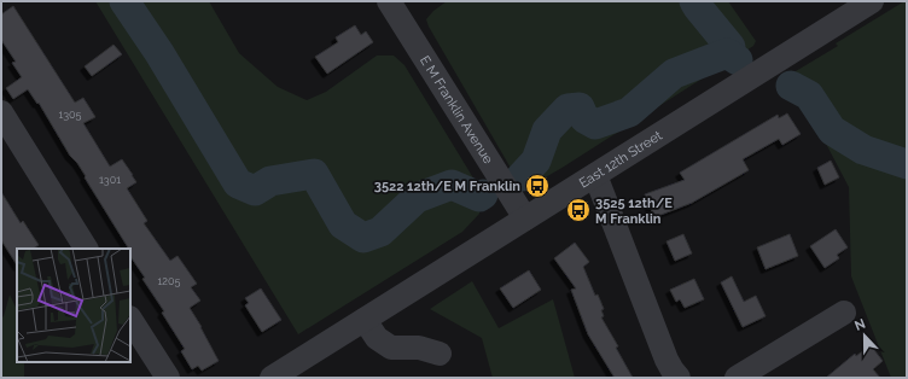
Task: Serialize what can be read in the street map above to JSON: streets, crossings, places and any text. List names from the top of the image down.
{
  "streets": {
    "street": ["E M Franklin Avenue", "East 12th Street"]
  },
  "crossings": [
    ["E M Franklin Avenue", "East 12th Street"]
  ],
  "places": {
    "bus stop": ["3522 12th/E M Franklin", "3525 12th/E M Franklin"]
  },
  "house_numbers": ["1305", "1301", "1205"],
  "north": "top"
}
